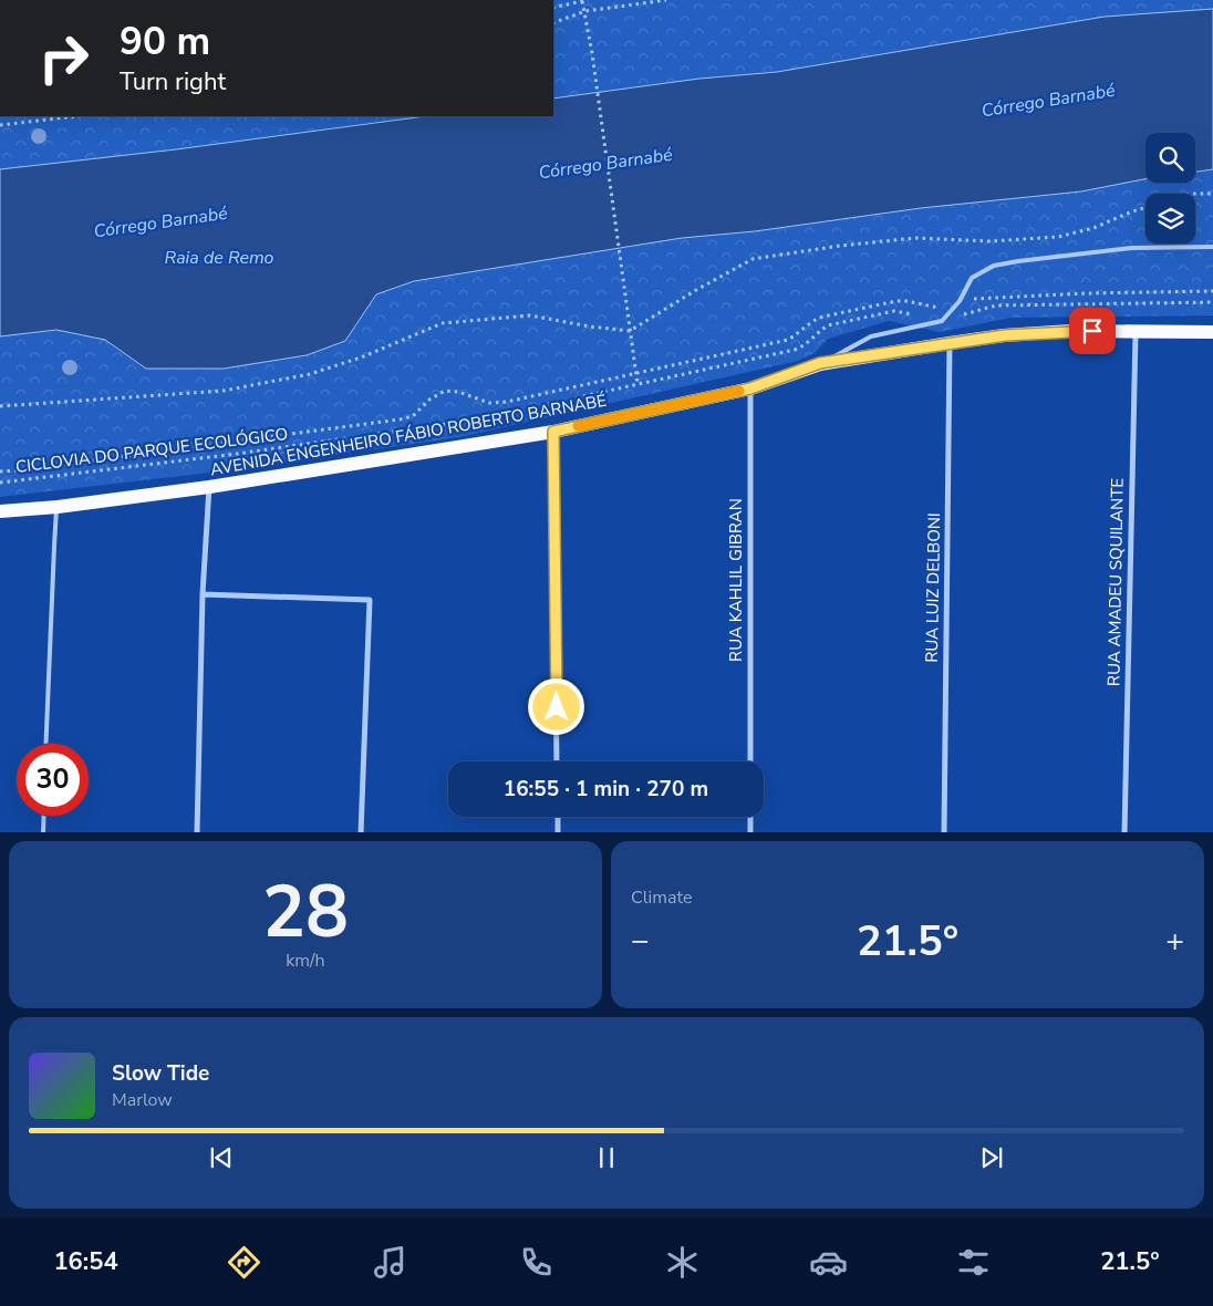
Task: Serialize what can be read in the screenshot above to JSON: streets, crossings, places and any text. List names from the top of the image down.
{
  "streets": {
    "main road": ["AVENIDA ENGENHEIRO FÁBIO ROBERTO BARNABÉ"],
    "street": ["RUA KAHLIL GIBRAN", "RUA AMADEU SQUILANTE", "RUA LUIZ DELBONI"],
    "path": ["CICLOVIA DO PARQUE ECOLÓGICO"]
  },
  "crossings": [
    ["AVENIDA ENGENHEIRO FÁBIO ROBERTO BARNABÉ", "RUA KAHLIL GIBRAN"],
    ["AVENIDA ENGENHEIRO FÁBIO ROBERTO BARNABÉ", "RUA AMADEU SQUILANTE"],
    ["AVENIDA ENGENHEIRO FÁBIO ROBERTO BARNABÉ", "RUA LUIZ DELBONI"]
  ],
  "water": ["Córrego Barnabé", "Raia de Remo"],
  "page": {
    "turn": ["90 m", "Turn right"],
    "limit": "30",
    "trip": "16:55 · 1 min · 270 m",
    "tile": [
      ["28", "km/h"],
      "Climate"
    ],
    "heat": ["−", "21.5°", "+"],
    "song": ["Slow Tide", "Marlow"],
    "tabs": ["16:54", "21.5°"]
  }
}
